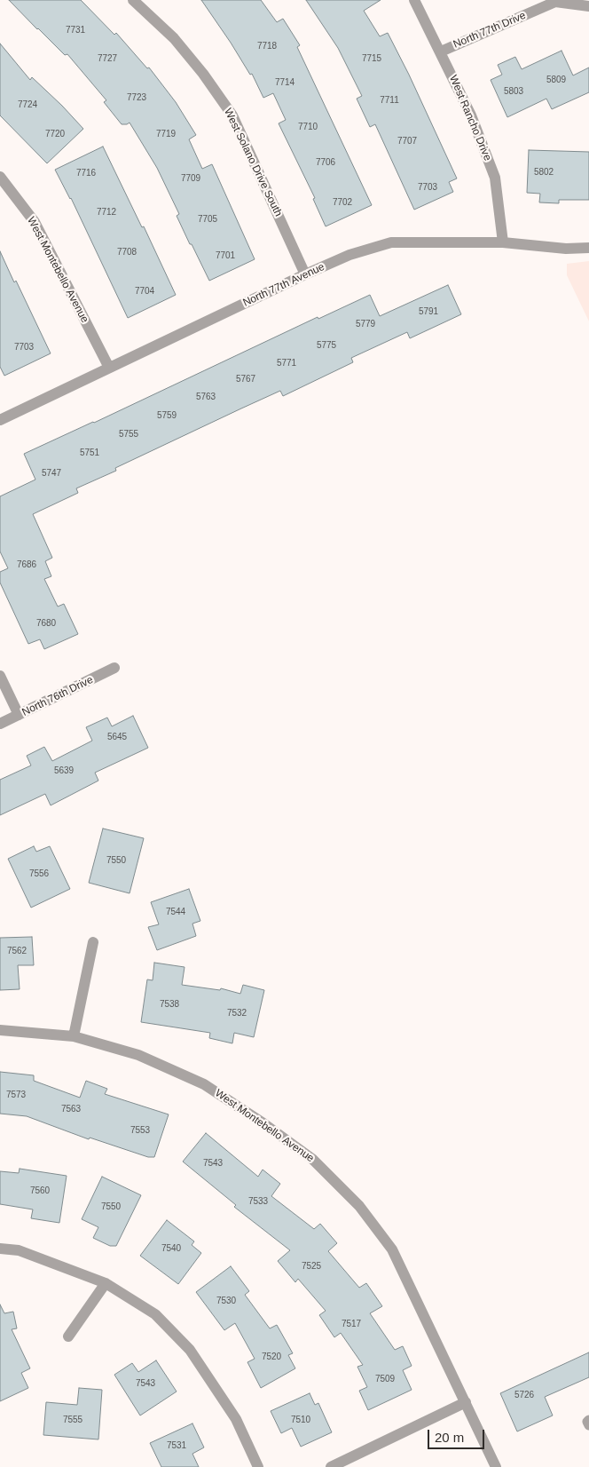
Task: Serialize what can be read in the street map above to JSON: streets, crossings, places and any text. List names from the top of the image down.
{
  "streets": {
    "street": [
      "North 77th Drive",
      "West Rancho Drive",
      "West Solano Drive South",
      "West Montebello Avenue",
      "North 77th Avenue",
      "North 76th Drive"
    ]
  },
  "crossings": [
    ["North 77th Drive", "West Rancho Drive"],
    ["West Rancho Drive", "North 77th Avenue"],
    ["West Solano Drive South", "North 77th Avenue"],
    ["West Montebello Avenue", "North 77th Avenue"]
  ],
  "house_numbers": [
    "7731",
    "7718",
    "7727",
    "7715",
    "5809",
    "7714",
    "5803",
    "7723",
    "7711",
    "7724",
    "7710",
    "7720",
    "7719",
    "7707",
    "7706",
    "5802",
    "7716",
    "7709",
    "7703",
    "7702",
    "7712",
    "7705",
    "7708",
    "7701",
    "7704",
    "5791",
    "5779",
    "5775",
    "7703",
    "5771",
    "5767",
    "5763",
    "5759",
    "5755",
    "5751",
    "5747",
    "7686",
    "7680",
    "5645",
    "5639",
    "7550",
    "7556",
    "7544",
    "7562",
    "7538",
    "7532",
    "7573",
    "7563",
    "7553",
    "7543",
    "7560",
    "7533",
    "7550",
    "7540",
    "7525",
    "7530",
    "7517",
    "7520",
    "7509",
    "7543",
    "5726",
    "7555",
    "7510",
    "7531"
  ],
  "scale_bar": "20 m"
}
